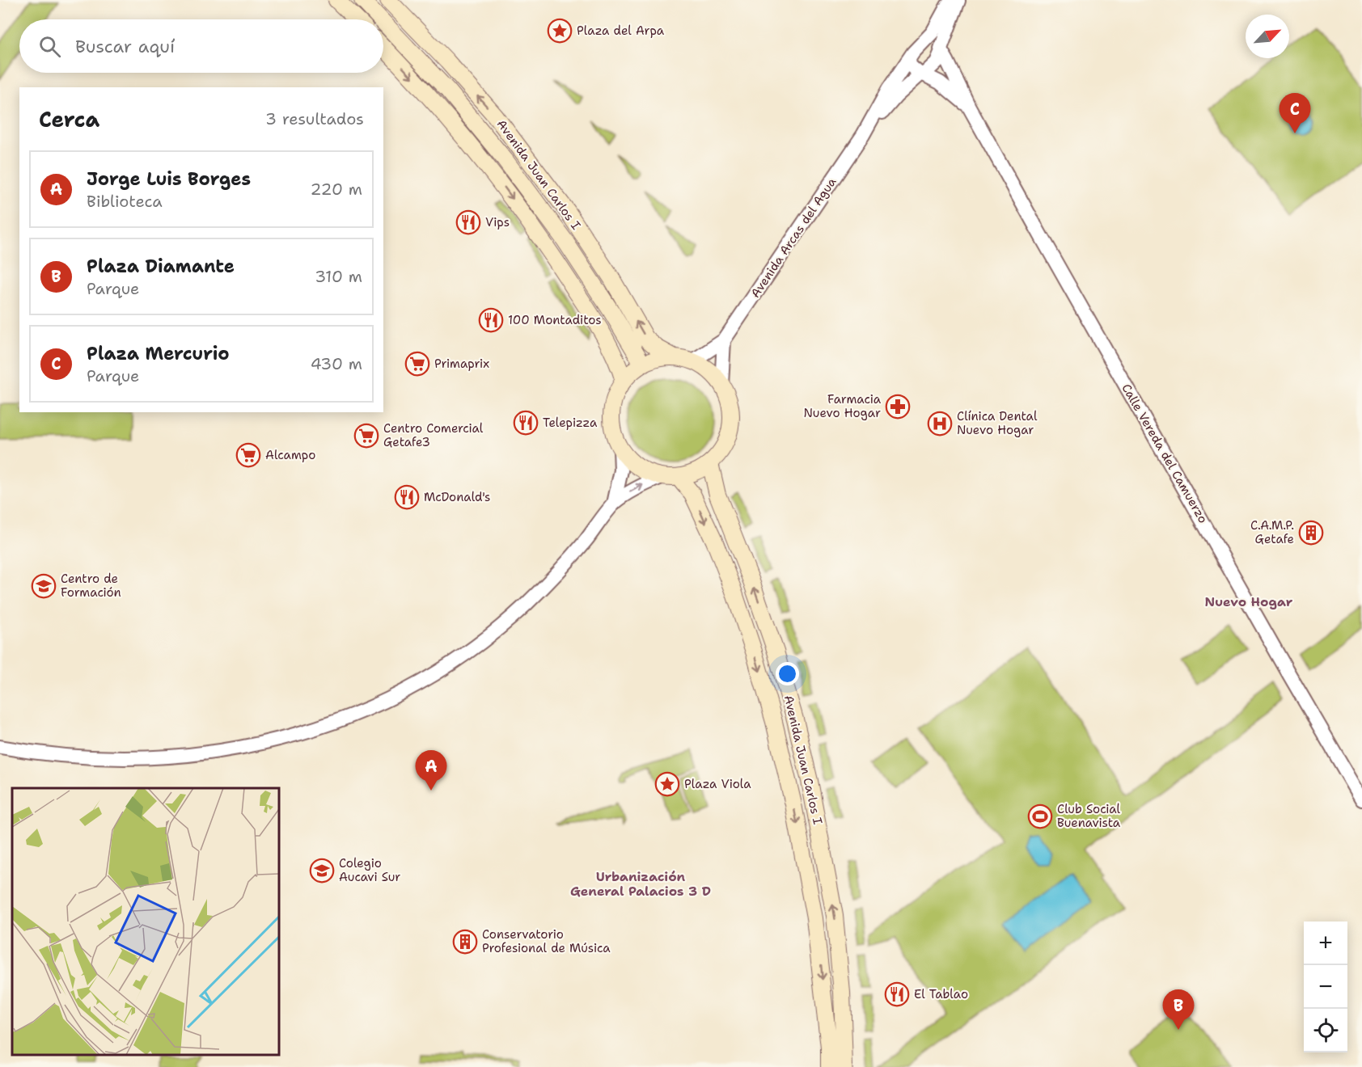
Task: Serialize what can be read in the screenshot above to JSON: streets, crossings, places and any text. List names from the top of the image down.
{
  "streets": {
    "main road": ["Avenida Juan Carlos I"],
    "street": ["Avenida Arcas del Agua", "Calle Vereda del Camuerzo"]
  },
  "crossings": [
    ["Avenida Juan Carlos I", "Avenida Arcas del Agua"],
    ["Avenida Arcas del Agua", "Calle Vereda del Camuerzo"]
  ],
  "districts": ["Nuevo Hogar", "Urbanización General Palacios 3 D"],
  "places": {
    "place": ["Plaza del Arpa", "Plaza Viola"],
    "restaurant": [
      "Vips",
      "100 Montaditos",
      "Telepizza",
      "McDonald's",
      "El Tablao"
    ],
    "supermarket": ["Primaprix", "Centro Comercial Getafe3", "Alcampo"],
    "pharmacy": ["Farmacia Nuevo Hogar"],
    "hospital": ["Clínica Dental Nuevo Hogar"],
    "building": ["C.A.M.P. Getafe", "Conservatorio Profesional de Música"],
    "school or university": ["Centro de Formación", "Colegio Aucavi Sur"],
    "sports": ["Club Social Buenavista"]
  },
  "north": "top right",
  "page": {
    "search": "Buscar aquí",
    "heading": ["Cerca", "3 resultados"],
    "pins": ["C", "A", "B"],
    "list": [
      {
        "mark": "A",
        "name": "Jorge Luis Borges",
        "note": "Biblioteca",
        "value": "220 m"
      },
      {
        "mark": "B",
        "name": "Plaza Diamante",
        "note": "Parque",
        "value": "310 m"
      },
      {
        "mark": "C",
        "name": "Plaza Mercurio",
        "note": "Parque",
        "value": "430 m"
      }
    ],
    "map_buttons": ["+", "−"]
  }
}
